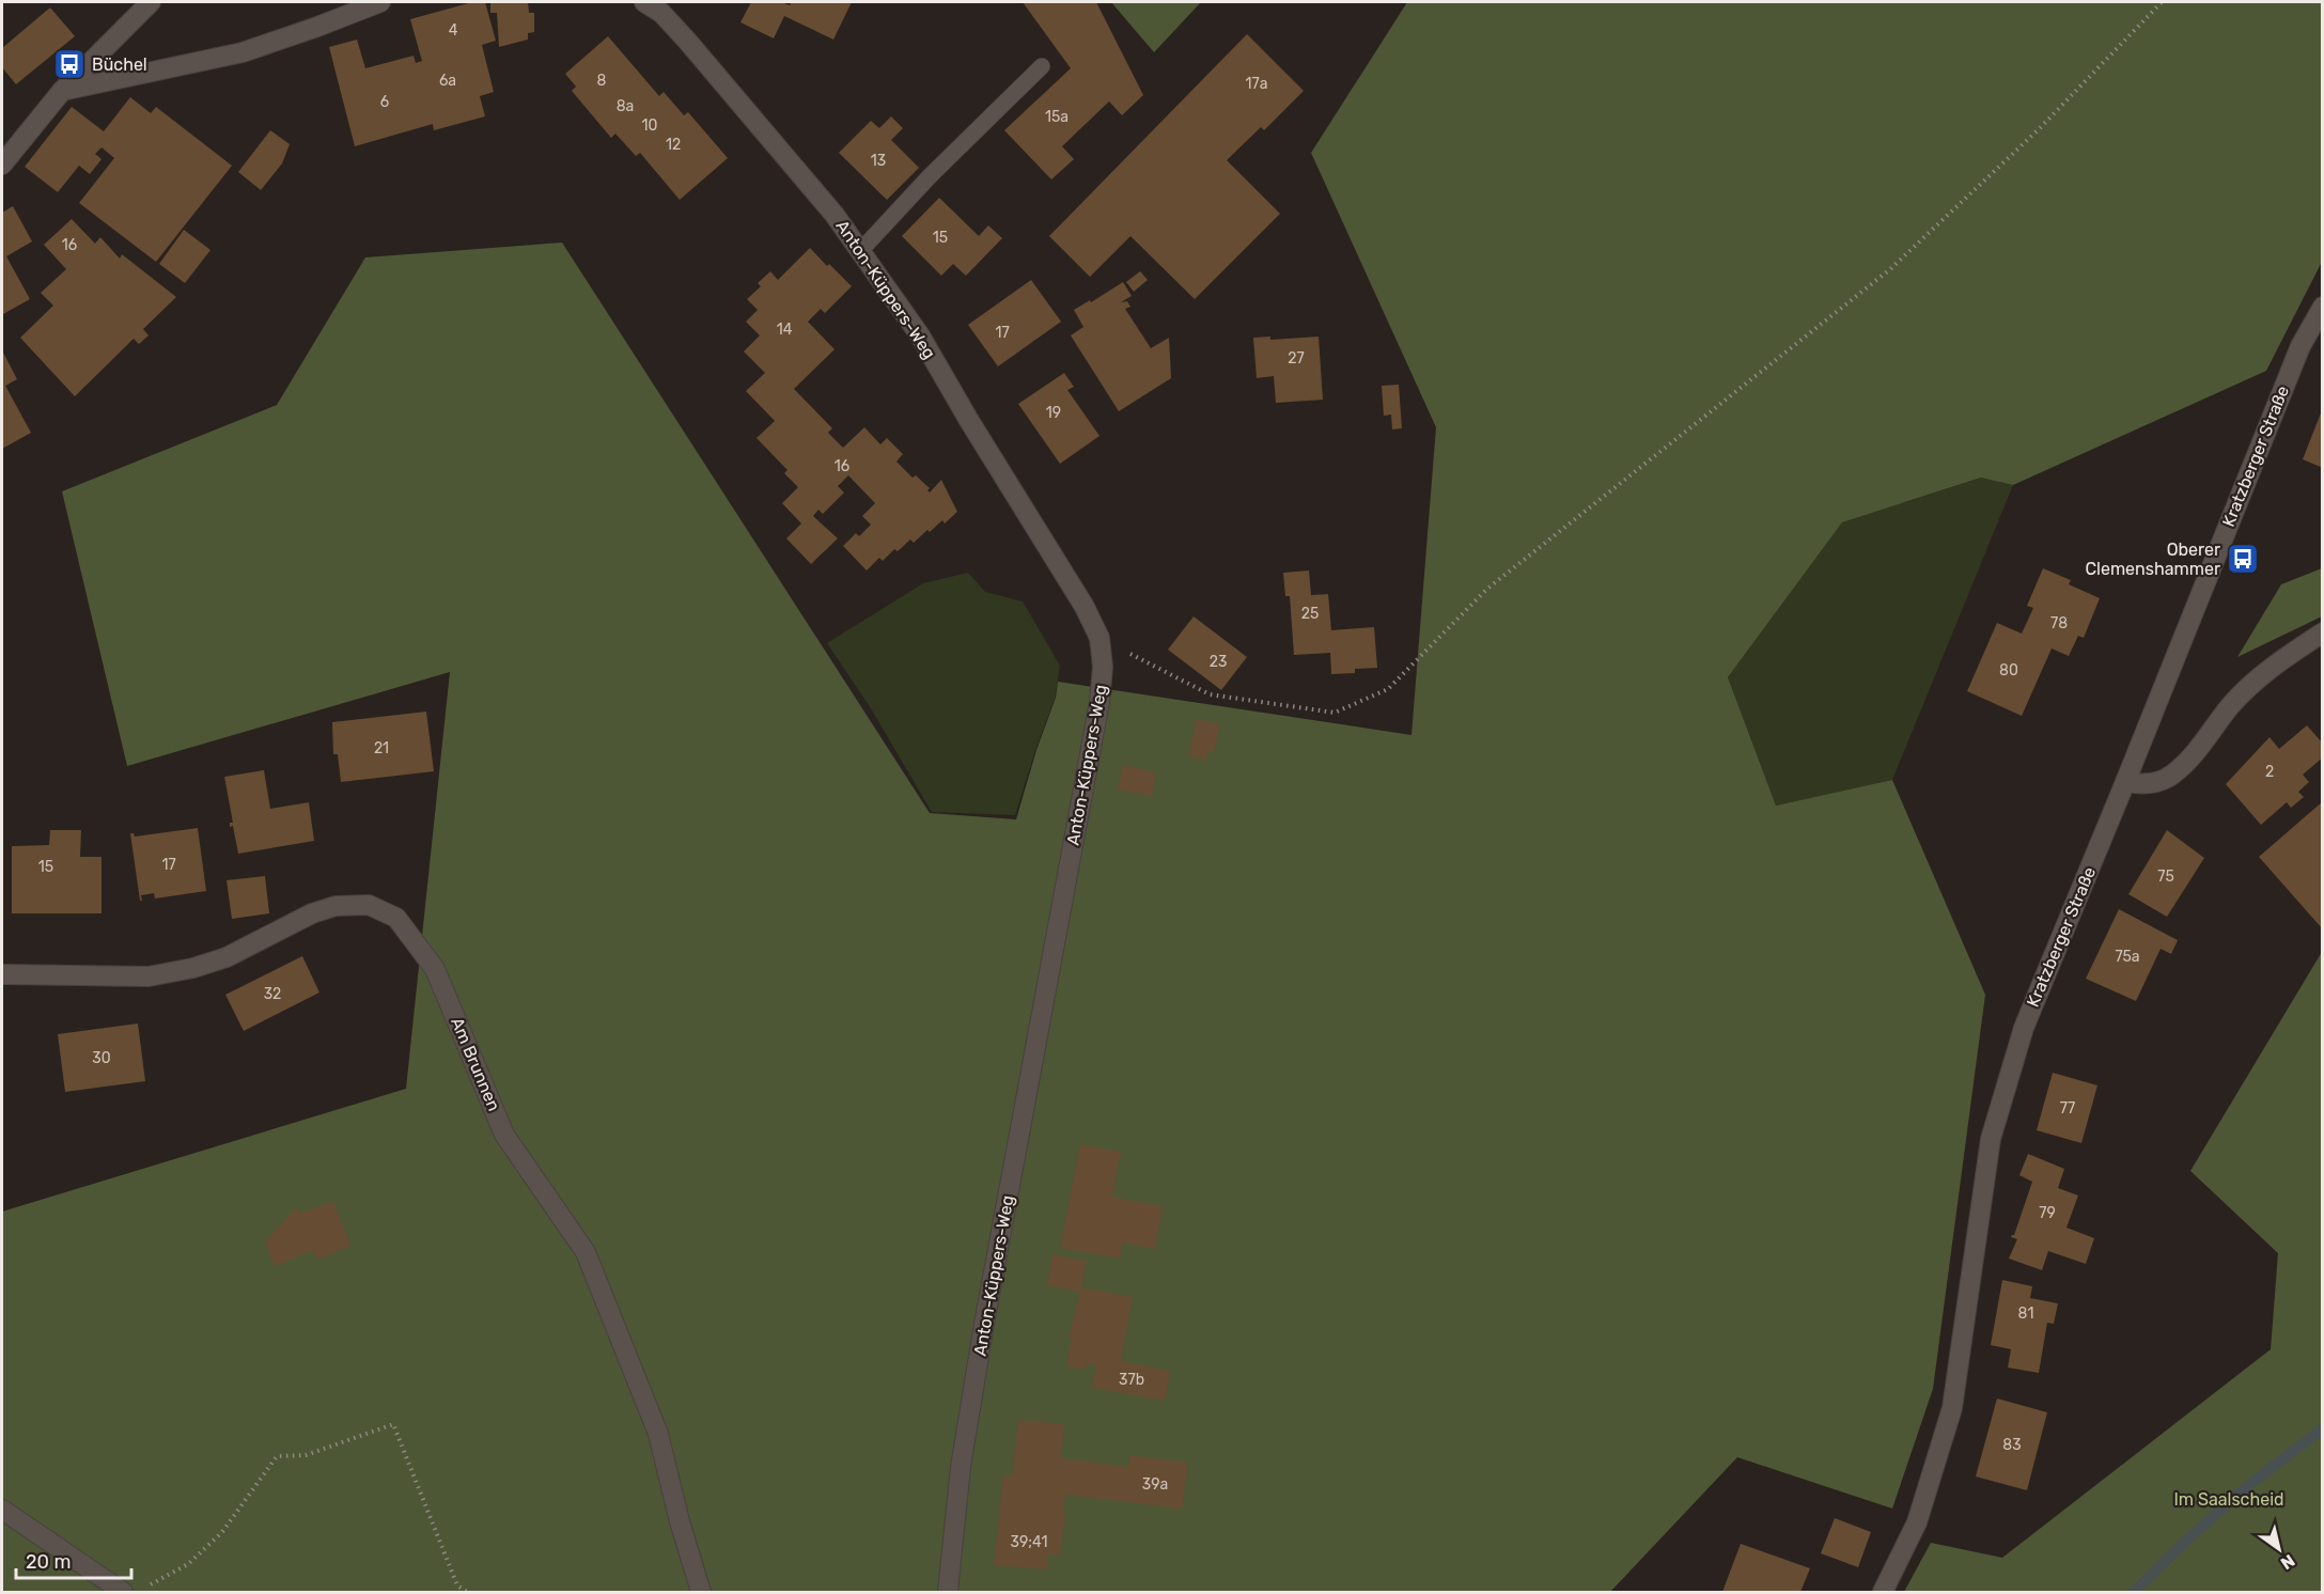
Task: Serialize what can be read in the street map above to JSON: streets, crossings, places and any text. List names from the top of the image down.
{
  "streets": {
    "street": ["Anton-Küppers-Weg", "Kratzberger Straße", "Am Brunnen"]
  },
  "parks": ["Im Saalscheid"],
  "places": {
    "bus stop": ["Büchel", "Oberer Clemenshammer"]
  },
  "house_numbers": [
    "4",
    "6a",
    "8",
    "17a",
    "6",
    "8a",
    "15a",
    "10",
    "12",
    "13",
    "15",
    "16",
    "14",
    "17",
    "27",
    "19",
    "16",
    "25",
    "78",
    "23",
    "80",
    "21",
    "2",
    "17",
    "15",
    "75",
    "75a",
    "32",
    "30",
    "77",
    "79",
    "81",
    "37b",
    "83",
    "39a",
    "39;41"
  ],
  "scale_bar": "20 m",
  "north": "bottom right"
}
